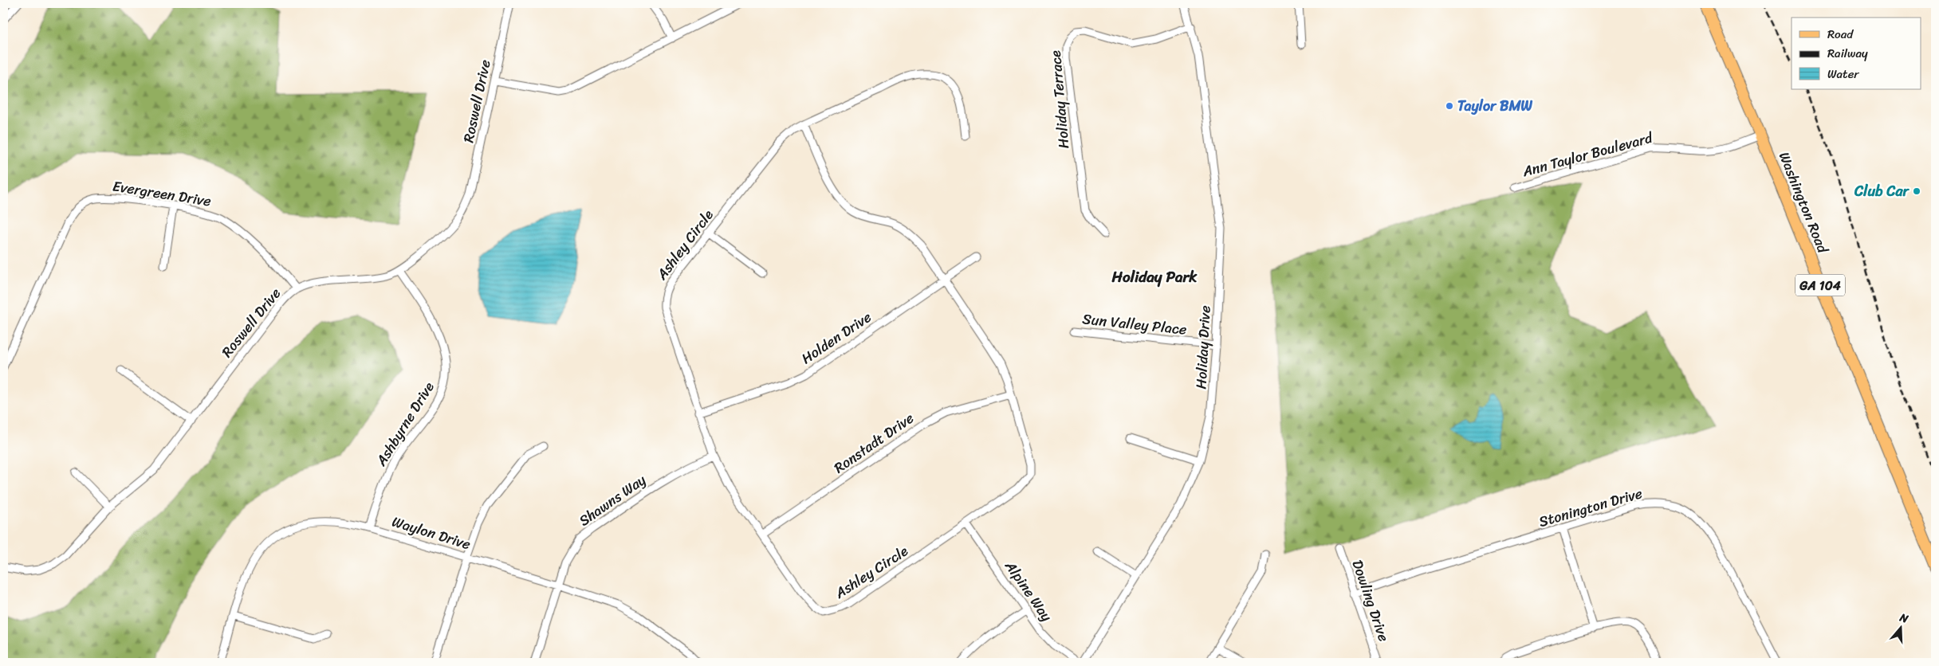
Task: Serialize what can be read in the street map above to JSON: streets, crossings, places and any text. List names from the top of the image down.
{
  "streets": {
    "main road": ["Washington Road", "GA 104"],
    "street": [
      "Holiday Terrace",
      "Roswell Drive",
      "Ann Taylor Boulevard",
      "Evergreen Drive",
      "Ashley Circle",
      "Sun Valley Place",
      "Holden Drive",
      "Holiday Drive",
      "Ashbyrne Drive",
      "Ronstadt Drive",
      "Shawns Way",
      "Stonington Drive",
      "Waylon Drive",
      "Alpine Way",
      "Dowling Drive"
    ]
  },
  "crossings": [
    ["Holiday Terrace", "Holiday Drive"],
    ["Roswell Drive", "Evergreen Drive"],
    ["Roswell Drive", "Ashbyrne Drive"],
    ["Ann Taylor Boulevard", "Washington Road"],
    ["Ashley Circle", "Holden Drive"],
    ["Ashley Circle", "Ronstadt Drive"],
    ["Ashley Circle", "Shawns Way"],
    ["Ashley Circle", "Alpine Way"],
    ["Sun Valley Place", "Holiday Drive"],
    ["Ashbyrne Drive", "Waylon Drive"],
    ["Shawns Way", "Waylon Drive"],
    ["Stonington Drive", "Dowling Drive"]
  ],
  "districts": ["Holiday Park"],
  "places": ["Taylor BMW", "Club Car"],
  "legend": ["Road", "Railway", "Water"],
  "north": "top"
}
